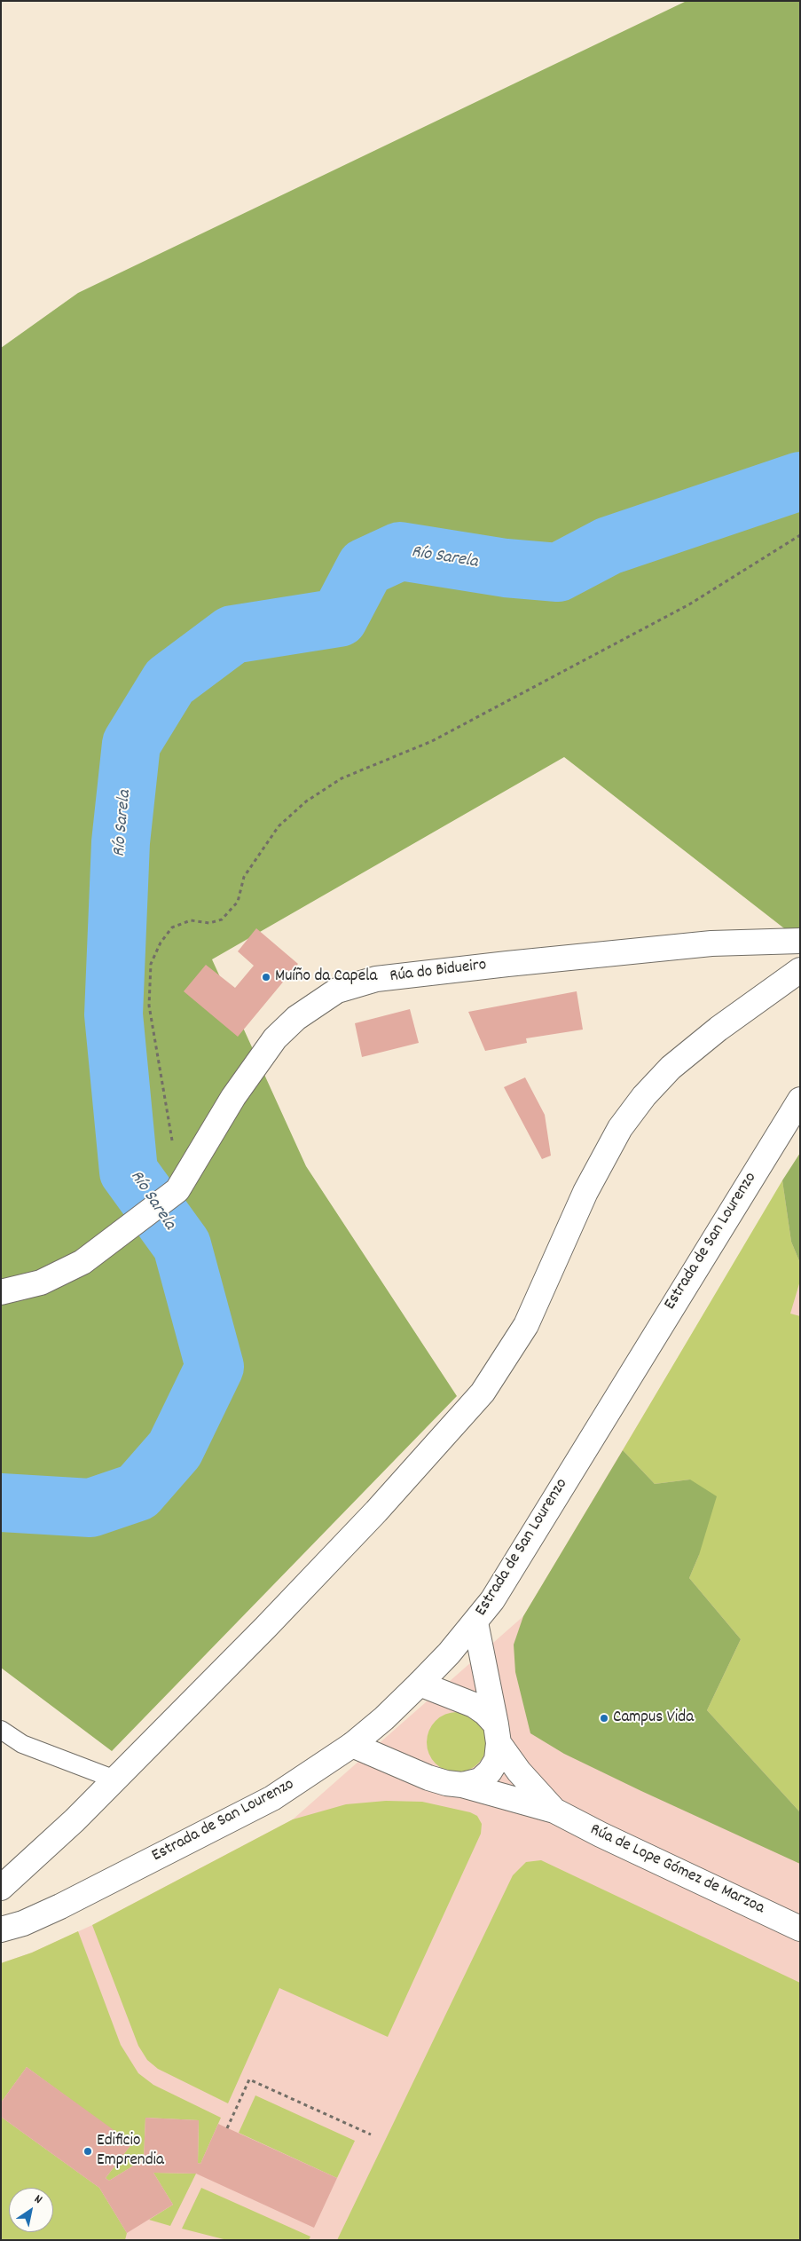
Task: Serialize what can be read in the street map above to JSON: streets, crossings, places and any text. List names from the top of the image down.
{
  "streets": {
    "street": ["Rúa do Bidueiro", "Estrada de San Lourenzo", "Rúa de Lope Gómez de Marzoa"]
  },
  "crossings": [
    ["Estrada de San Lourenzo", "Rúa de Lope Gómez de Marzoa"]
  ],
  "water": ["Río Sarela"],
  "places": ["Muíño da Capela", "Campus Vida", "Edificio Emprendia"],
  "north": "top right"
}
